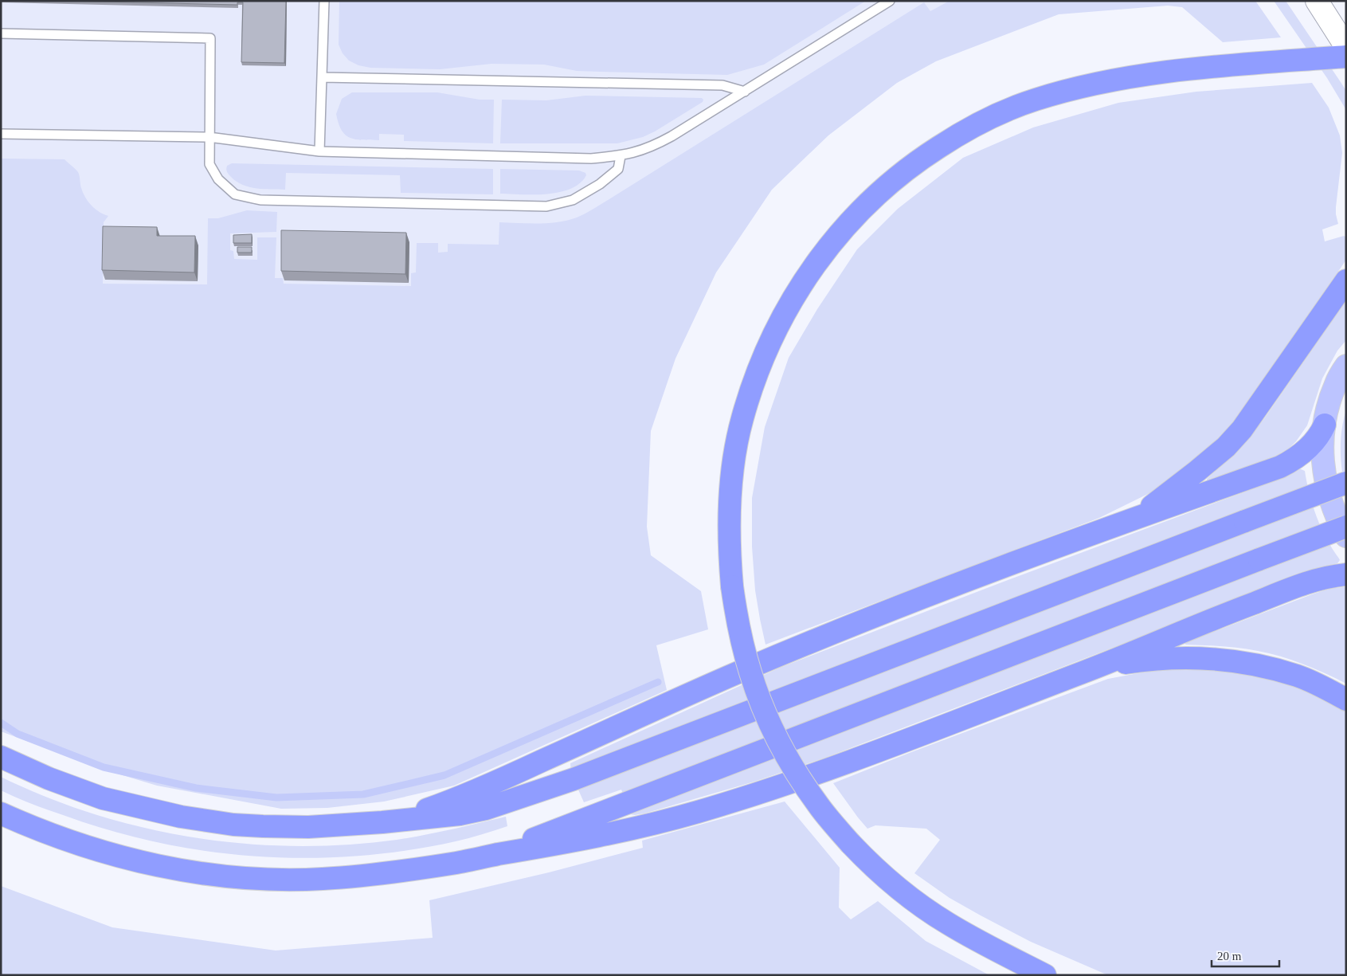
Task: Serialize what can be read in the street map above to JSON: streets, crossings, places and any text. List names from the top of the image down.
{
  "scale_bar": "20 m"
}
